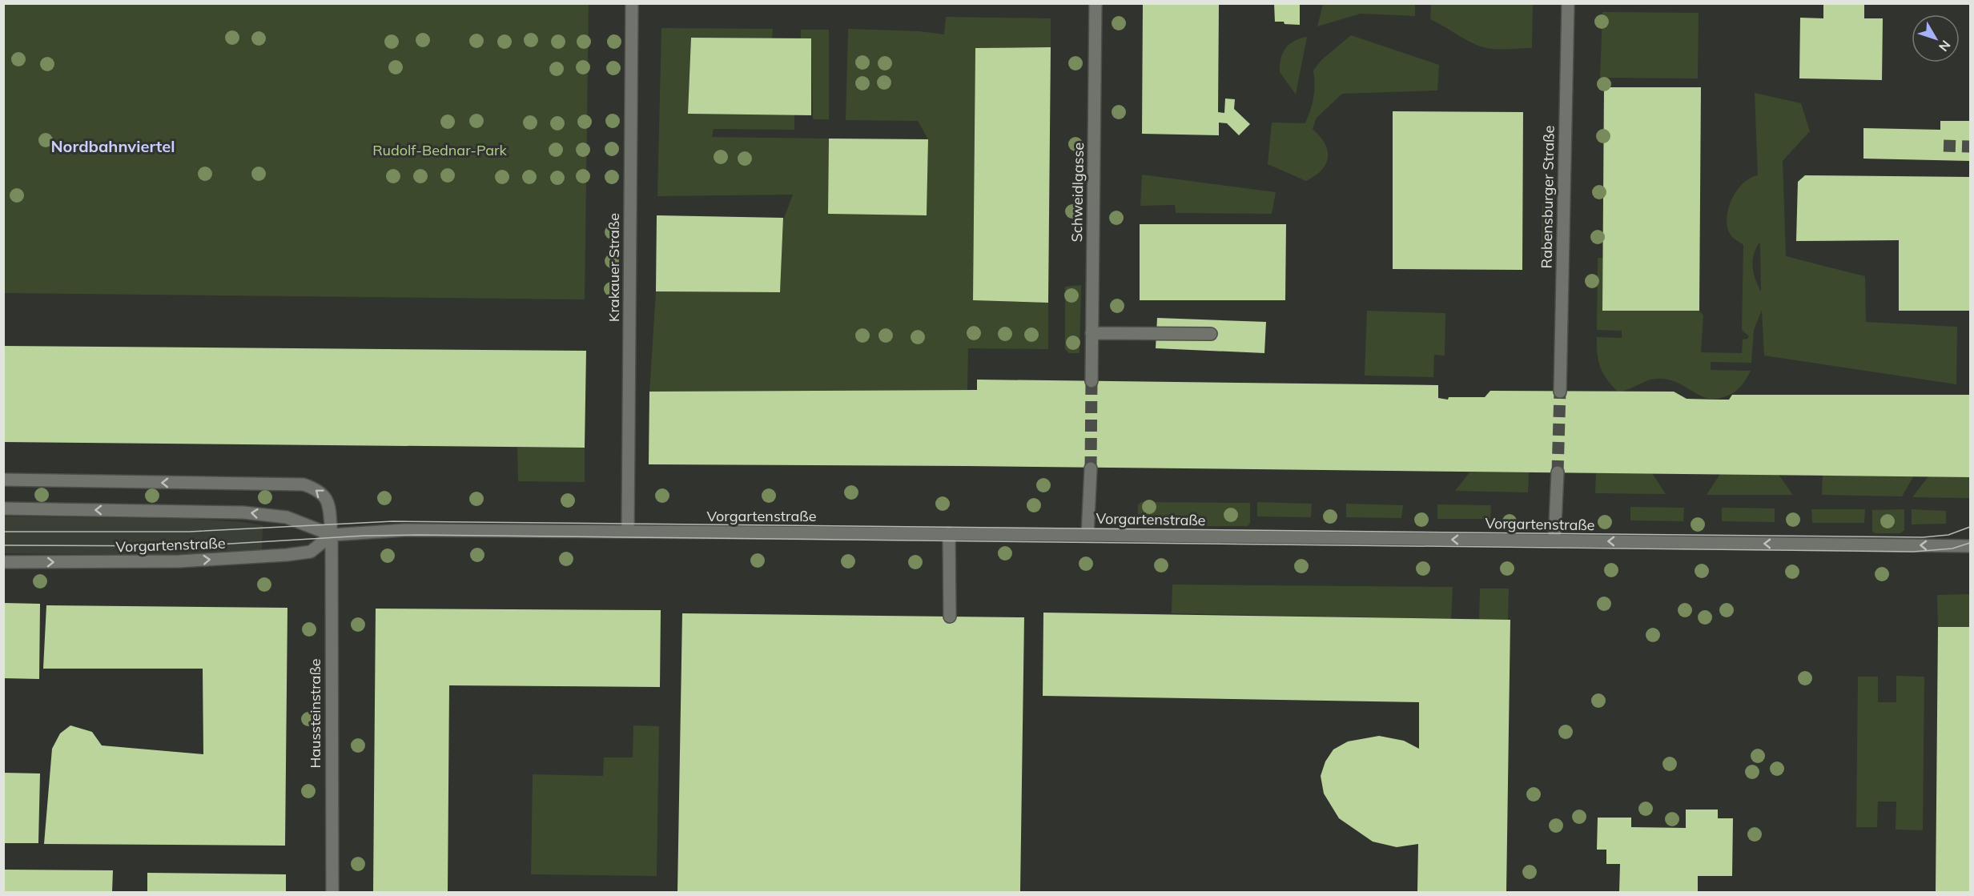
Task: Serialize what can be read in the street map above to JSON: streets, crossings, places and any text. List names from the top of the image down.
{
  "streets": {
    "street": [
      "Schweidlgasse",
      "Rabensburger Straße",
      "Krakauer Straße",
      "Vorgartenstraße",
      "Haussteinstraße"
    ]
  },
  "crossings": [
    ["Krakauer Straße", "Vorgartenstraße"],
    ["Vorgartenstraße", "Haussteinstraße"]
  ],
  "one_way": ["Haussteinstraße"],
  "districts": ["Nordbahnviertel"],
  "parks": ["Rudolf-Bednar-Park"],
  "north": "bottom right"
}
